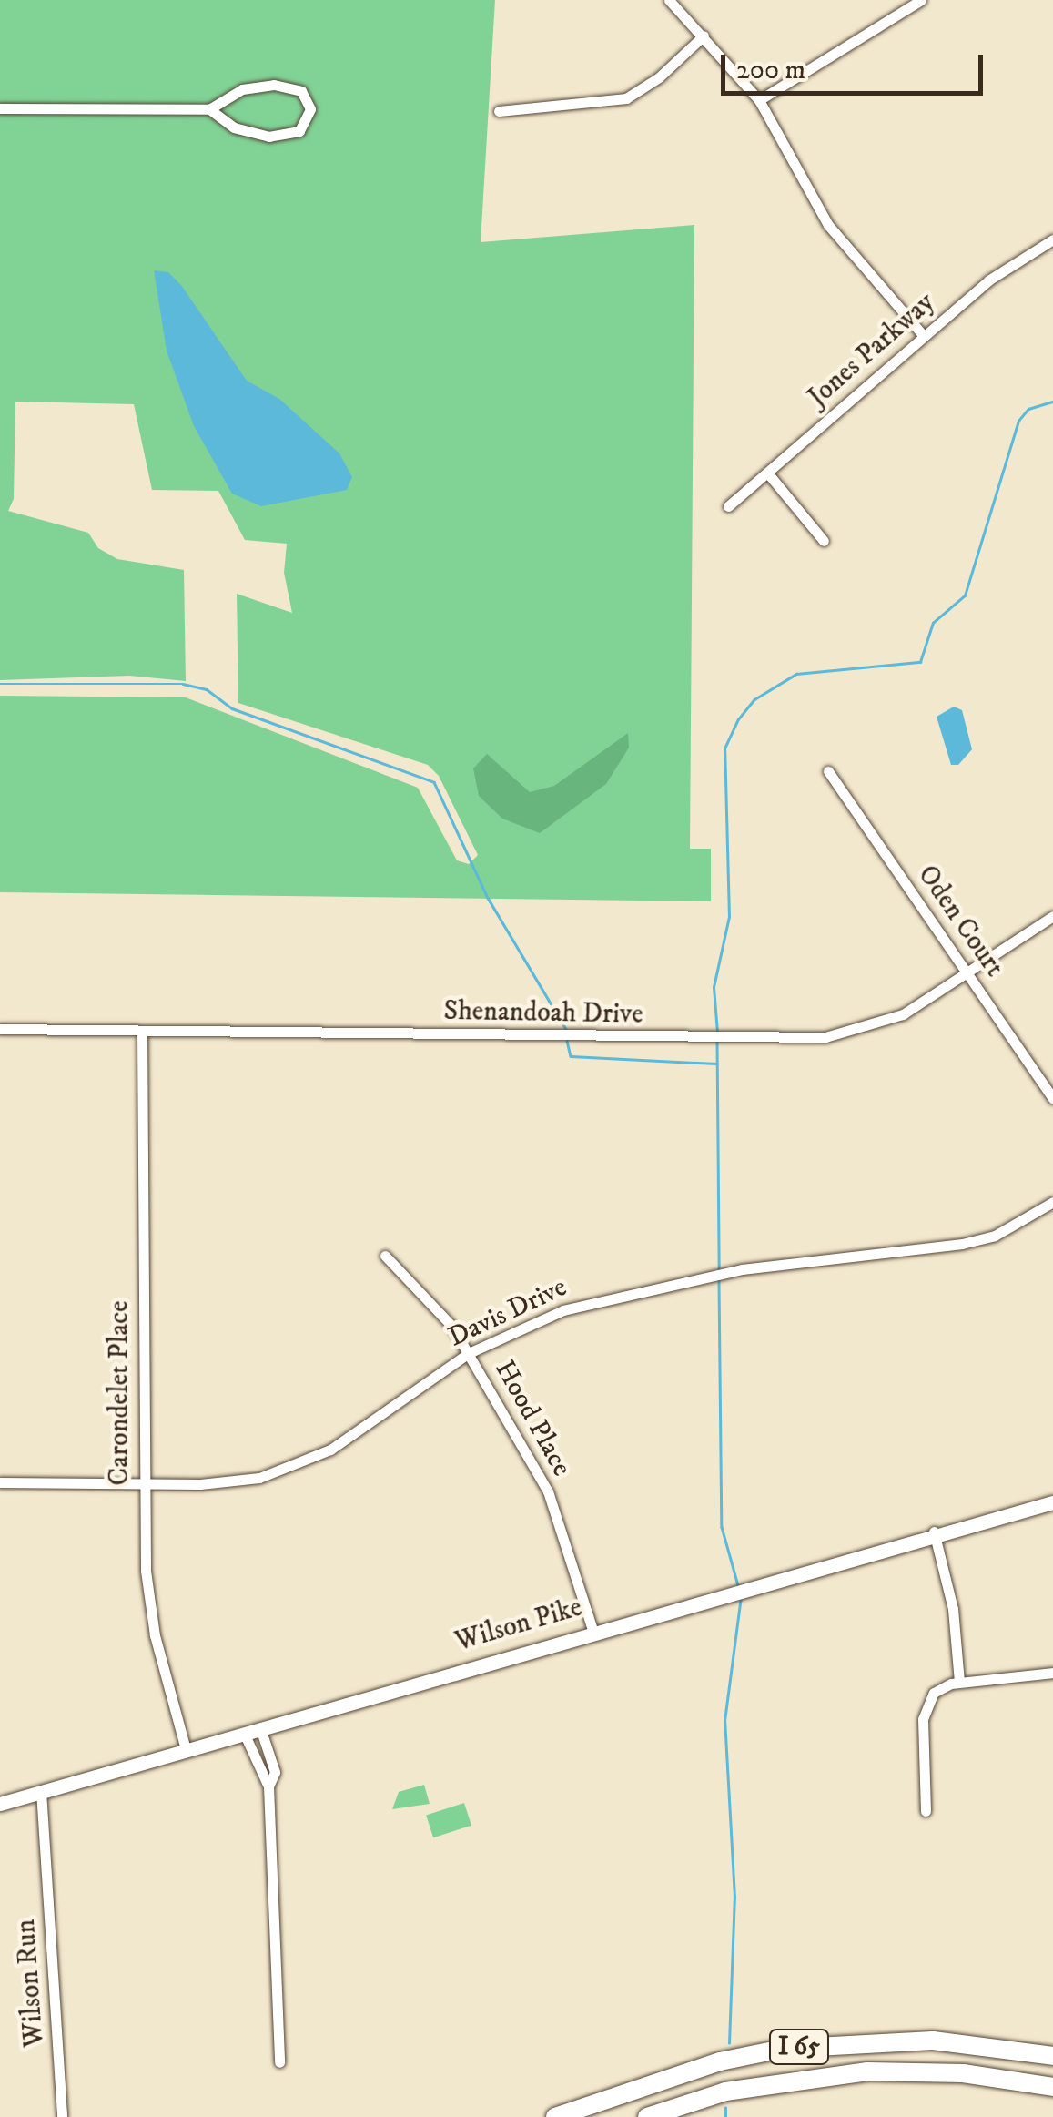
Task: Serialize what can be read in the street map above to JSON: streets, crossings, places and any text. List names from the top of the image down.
{
  "streets": {
    "highway": ["I 65"],
    "main road": ["Wilson Pike"],
    "street": [
      "Jones Parkway",
      "Oden Court",
      "Shenandoah Drive",
      "Davis Drive",
      "Carondelet Place",
      "Hood Place",
      "Wilson Run"
    ]
  },
  "crossings": [
    ["Oden Court", "Shenandoah Drive"],
    ["Shenandoah Drive", "Carondelet Place"],
    ["Davis Drive", "Carondelet Place"],
    ["Davis Drive", "Hood Place"],
    ["Carondelet Place", "Wilson Pike"],
    ["Hood Place", "Wilson Pike"],
    ["Wilson Pike", "Wilson Run"]
  ],
  "scale_bar": "200 m"
}
